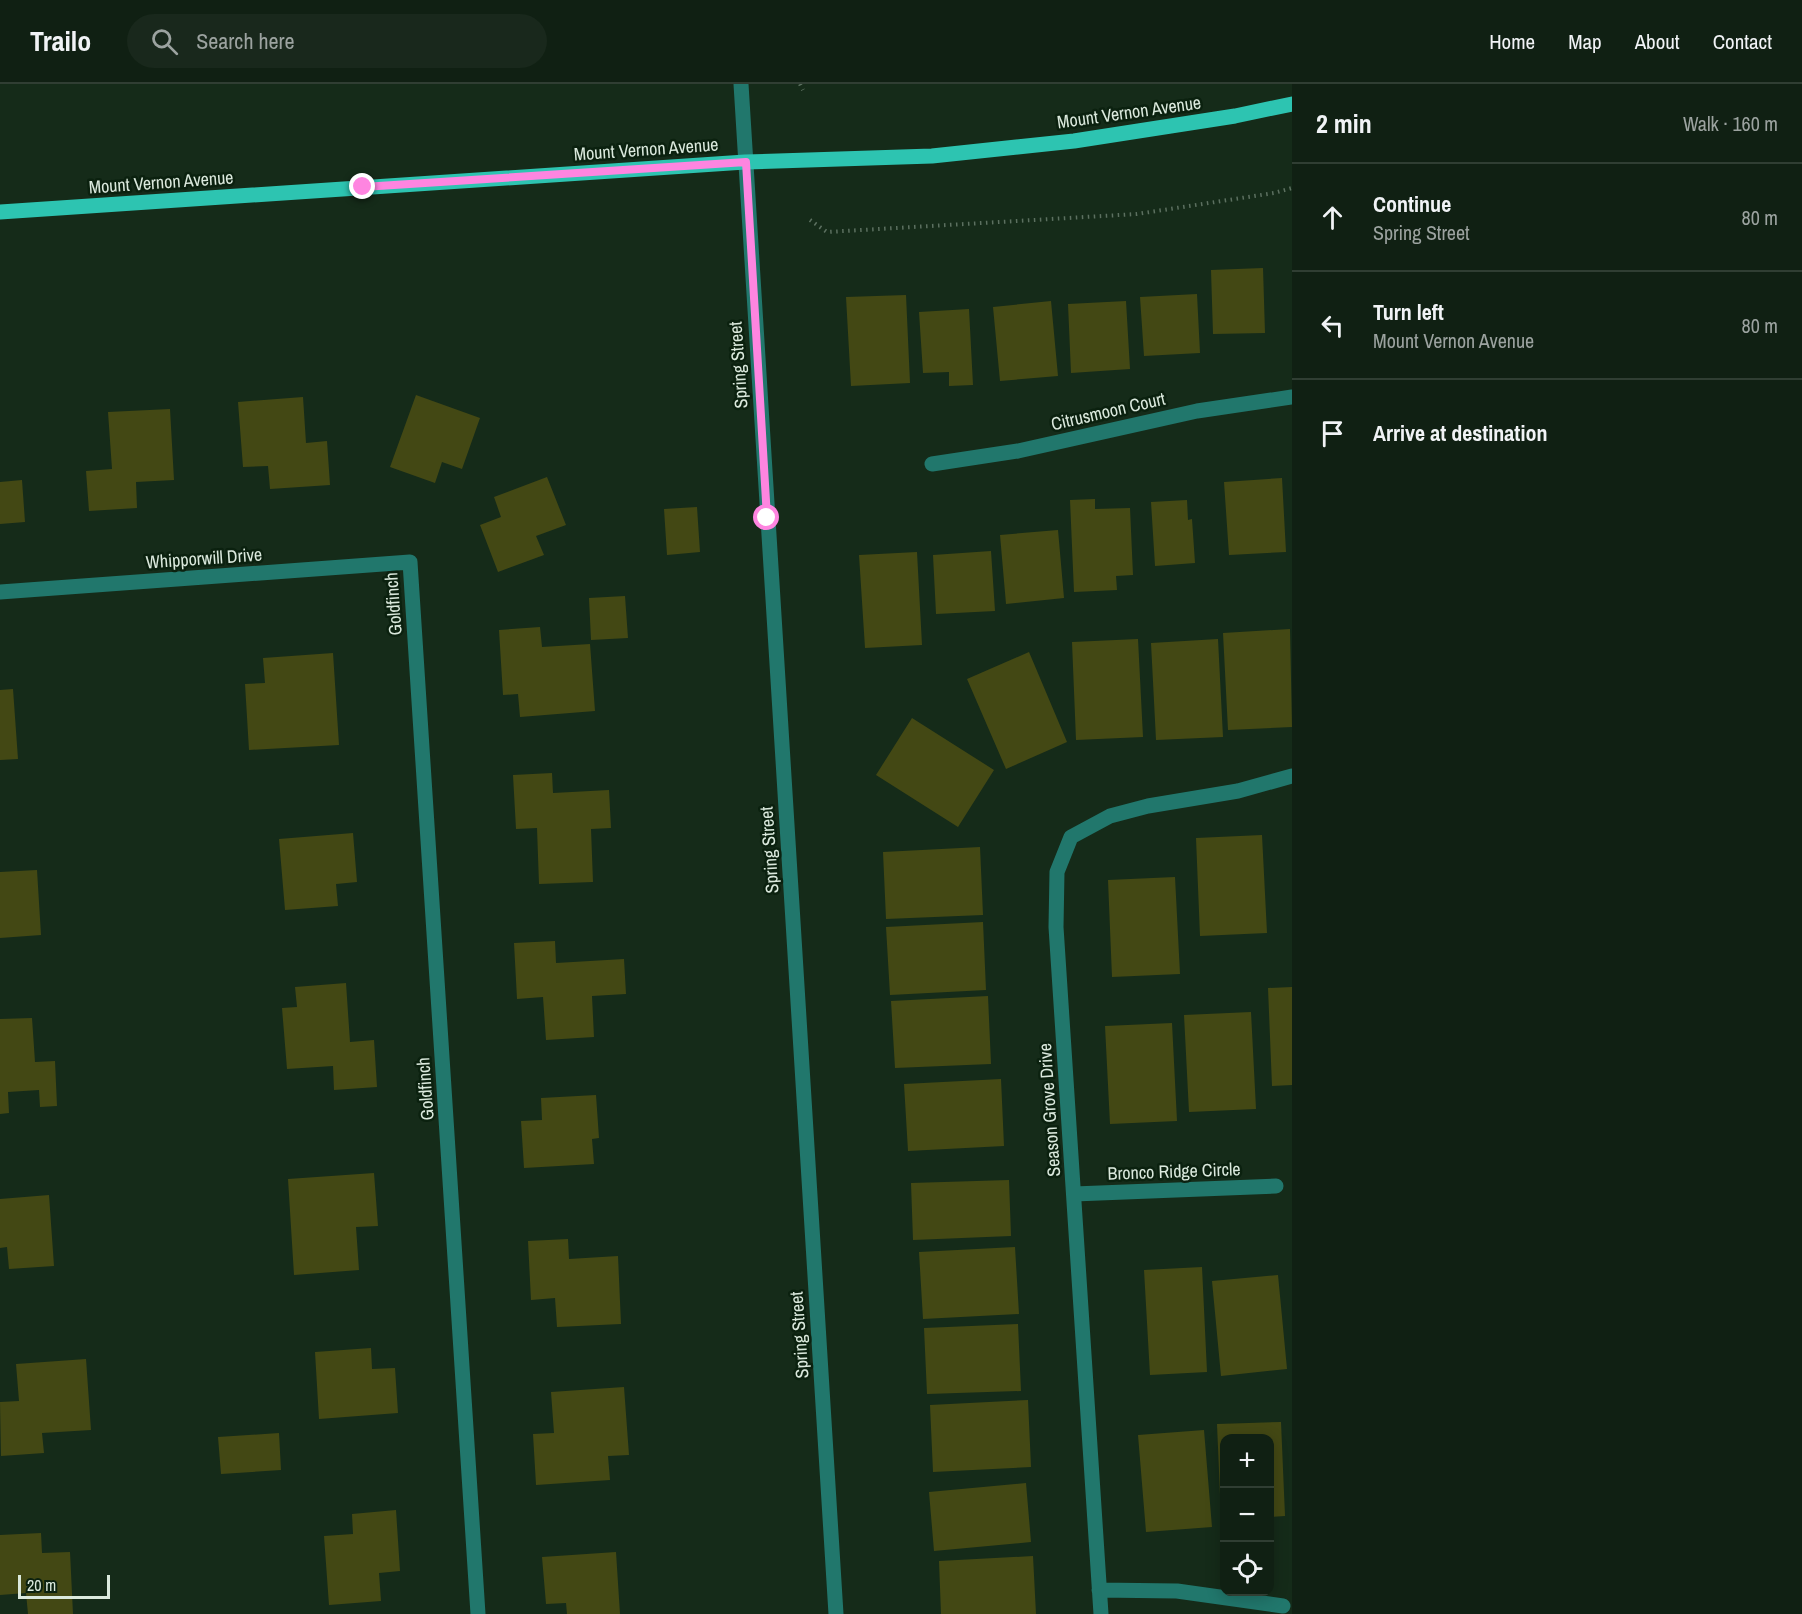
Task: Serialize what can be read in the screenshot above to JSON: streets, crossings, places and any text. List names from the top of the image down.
{
  "streets": {
    "main road": ["Mount Vernon Avenue"],
    "street": [
      "Spring Street",
      "Citrusmoon Court",
      "Whipporwill Drive",
      "Goldfinch",
      "Season Grove Drive",
      "Bronco Ridge Circle"
    ]
  },
  "crossings": [
    ["Mount Vernon Avenue", "Spring Street"],
    ["Whipporwill Drive", "Goldfinch"],
    ["Season Grove Drive", "Bronco Ridge Circle"]
  ],
  "scale_bar": "20 m",
  "page": {
    "header": "Trailo",
    "search": "Search here",
    "nav": [
      "Home",
      "Map",
      "About",
      "Contact"
    ],
    "heading": ["2 min", "Walk · 160 m"],
    "list": [
      ["Continue", "Spring Street", "80 m"],
      ["Turn left", "Mount Vernon Avenue", "80 m"],
      "Arrive at destination"
    ],
    "map_buttons": ["+", "−"],
    "scale": "20 m"
  }
}
